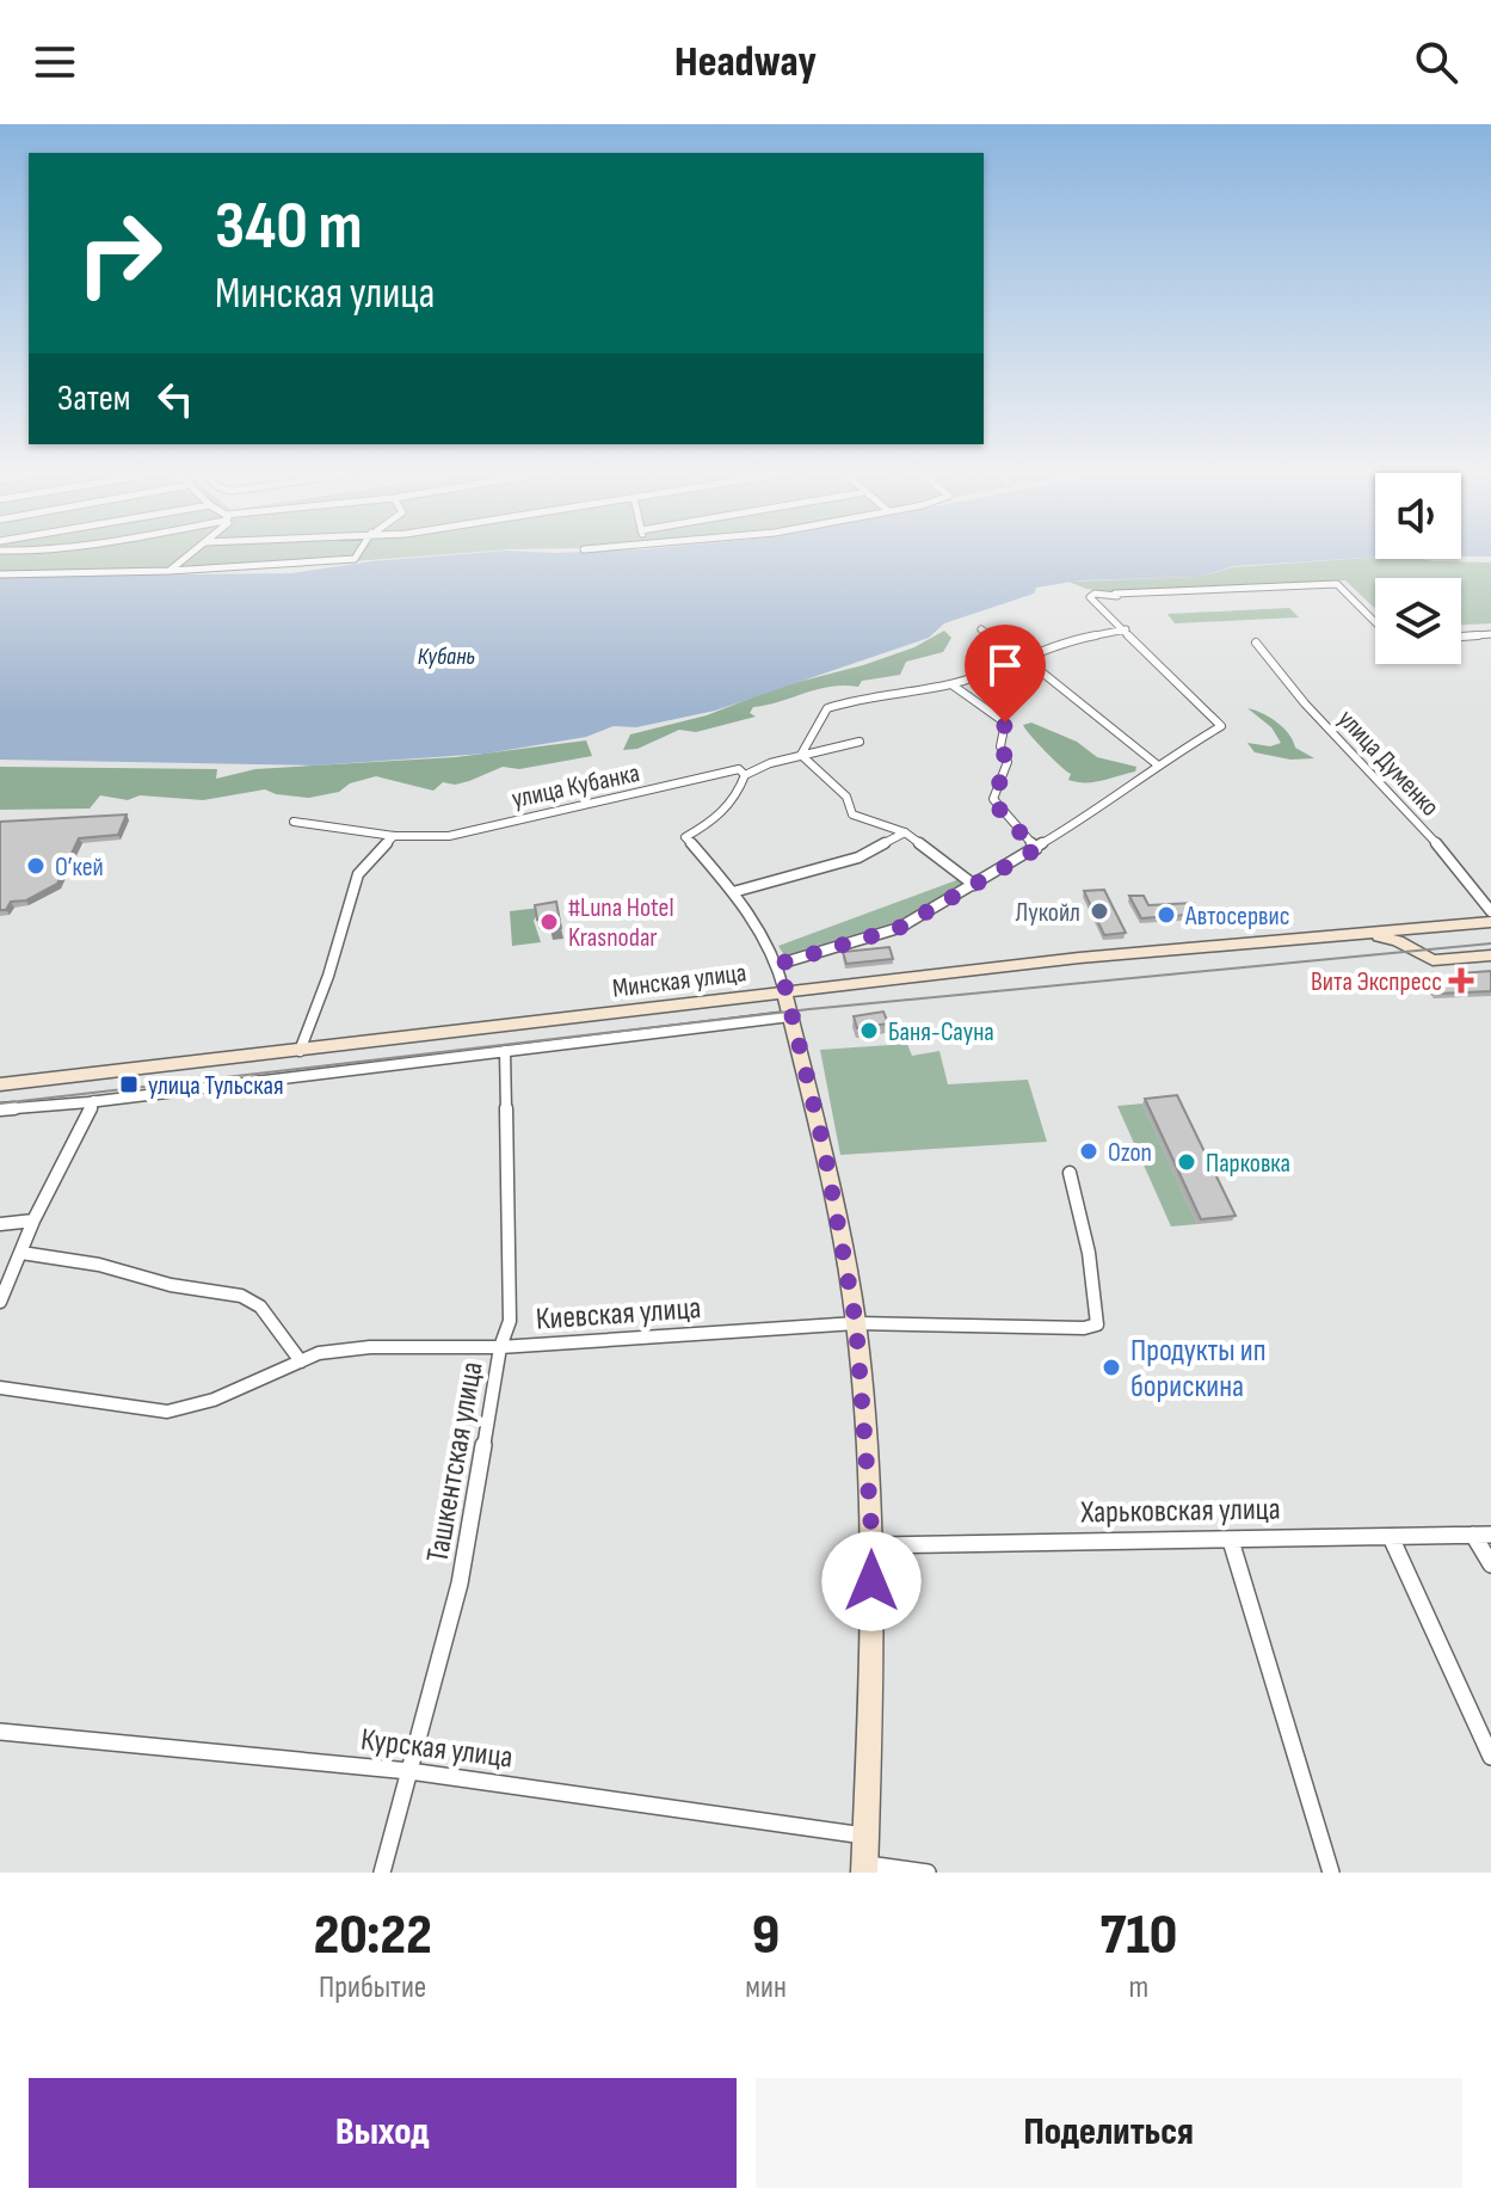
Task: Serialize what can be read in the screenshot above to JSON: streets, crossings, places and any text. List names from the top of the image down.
{
  "streets": {
    "main road": ["Минская улица"],
    "street": [
      "улица Думенко",
      "улица Кубанка",
      "Киевская улица",
      "Ташкентская улица",
      "Харьковская улица",
      "Курская улица"
    ]
  },
  "crossings": [
    ["Минская улица", "Ташкентская улица"],
    ["Киевская улица", "Ташкентская улица"],
    ["Ташкентская улица", "Курская улица"]
  ],
  "water": ["Кубань"],
  "places": {
    "other": [
      "О’кей",
      "Лукойл",
      "Автосервис",
      "#Luna Hotel Krasnodar",
      "Баня-Сауна",
      "Ozon",
      "Парковка",
      "Продукты ип борискина"
    ],
    "health": ["Вита Экспресс"],
    "transit": ["улица Тульская"]
  },
  "page": {
    "header": "Headway",
    "turn": ["340 m", "Минская улица"],
    "then": "Затем",
    "eta": [
      "20:22",
      "Прибытие",
      "9",
      "мин",
      "710",
      "m"
    ],
    "buttons": ["Выход", "Поделиться"]
  }
}
